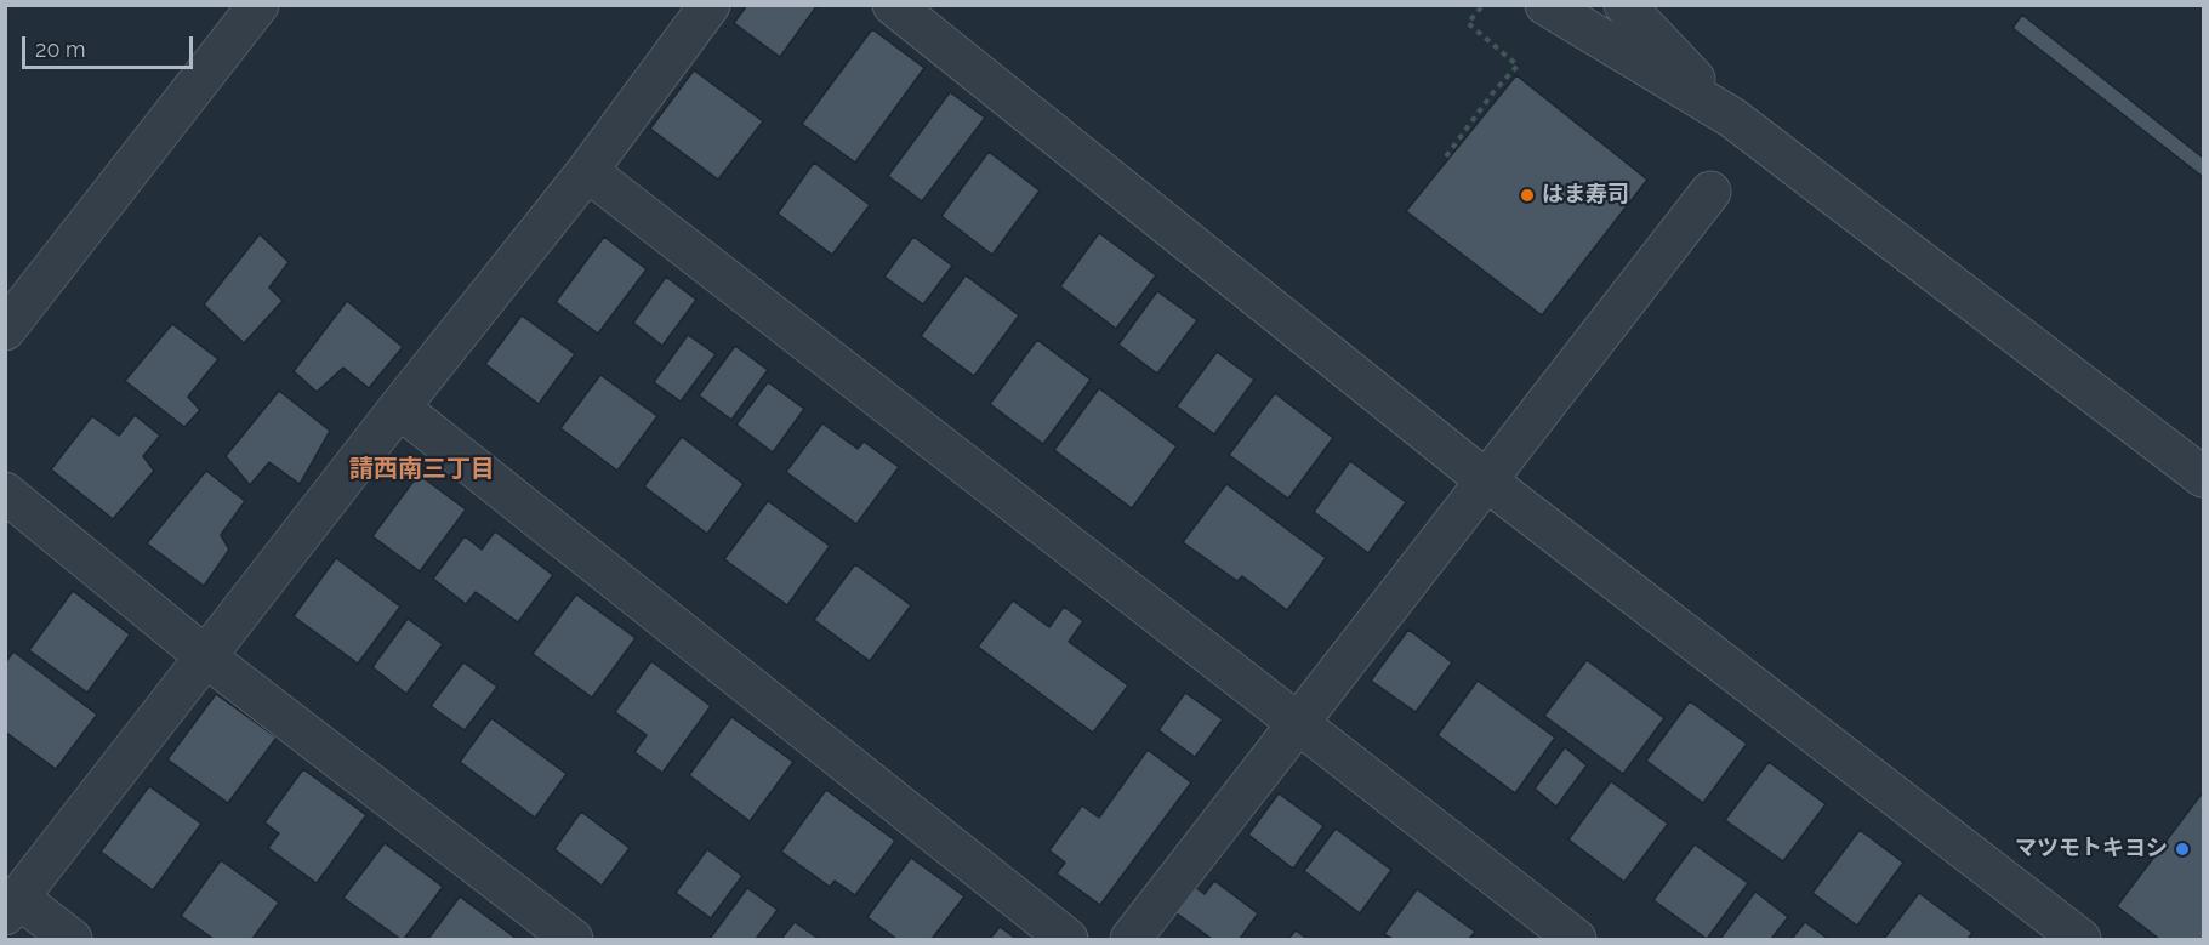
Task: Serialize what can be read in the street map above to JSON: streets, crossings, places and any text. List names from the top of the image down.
{
  "districts": ["請西南三丁目"],
  "places": ["はま寿司", "マツモトキヨシ"],
  "scale_bar": "20 m"
}
